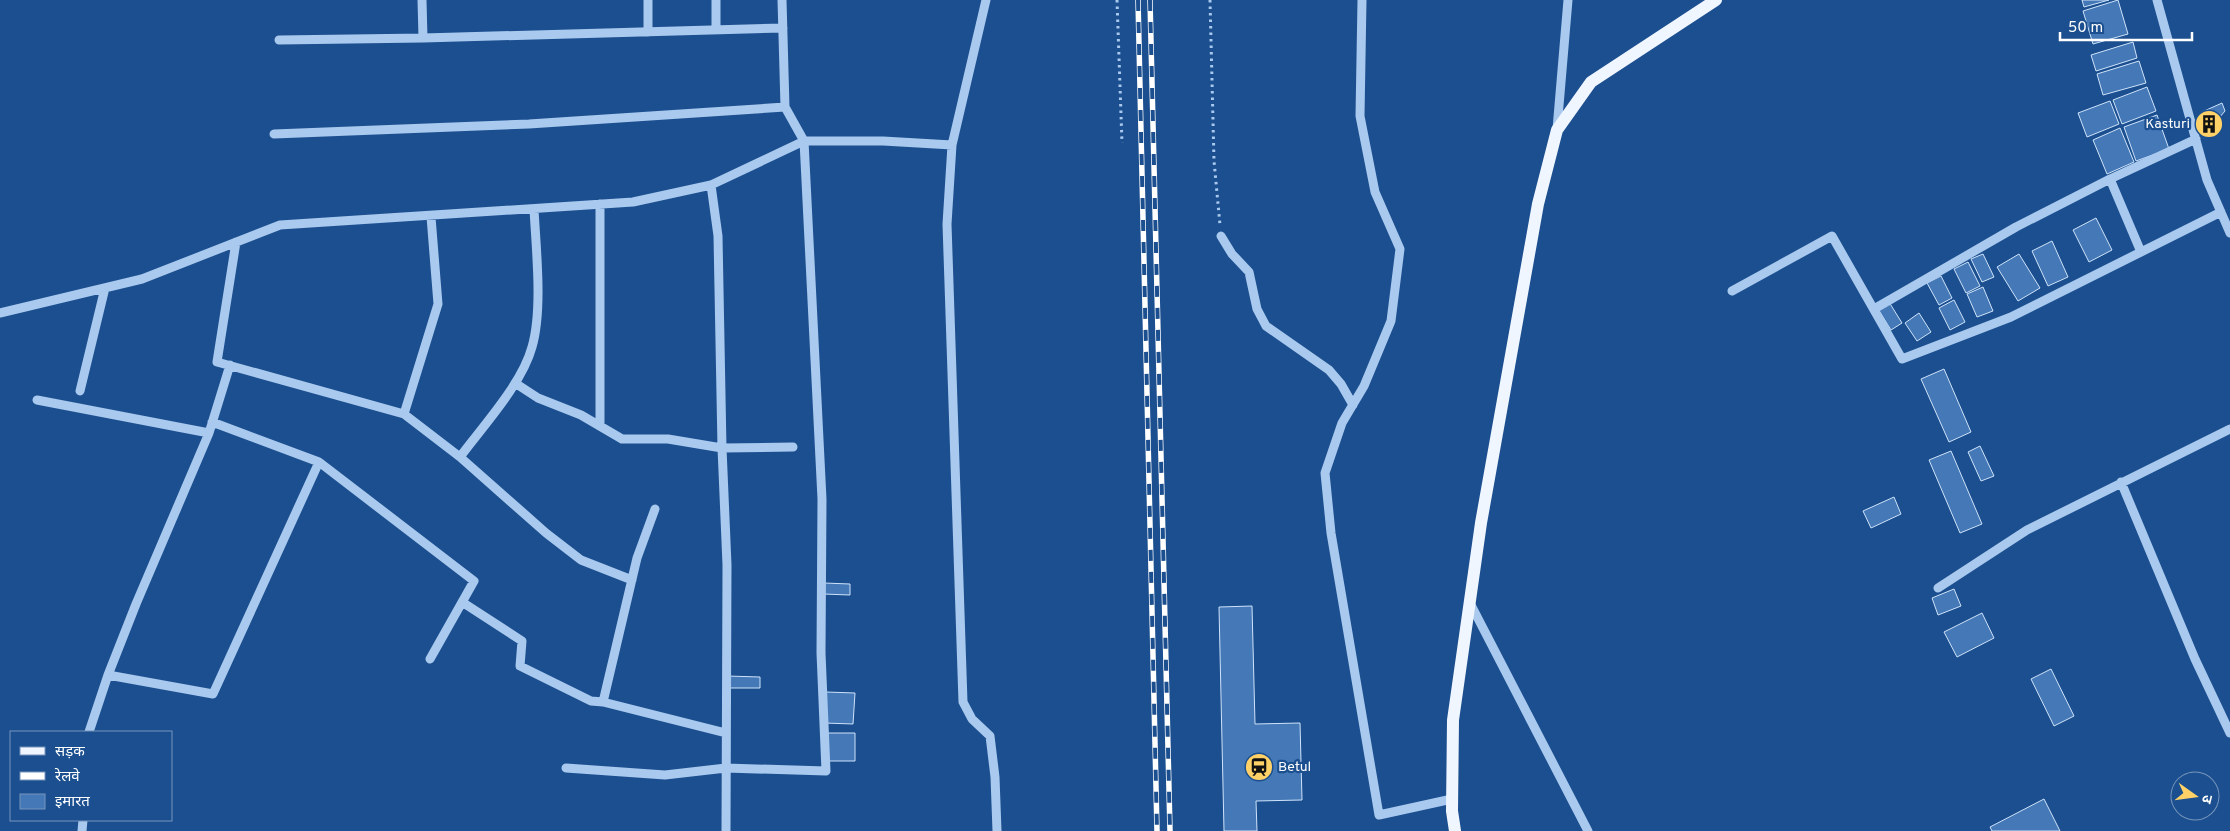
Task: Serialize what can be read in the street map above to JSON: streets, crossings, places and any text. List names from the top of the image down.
{
  "places": {
    "building": ["Kasturi"],
    "station": ["Betul"]
  },
  "legend": ["सड़क", "रेलवे", "इमारत"],
  "scale_bar": "50 m",
  "north": "right"
}
